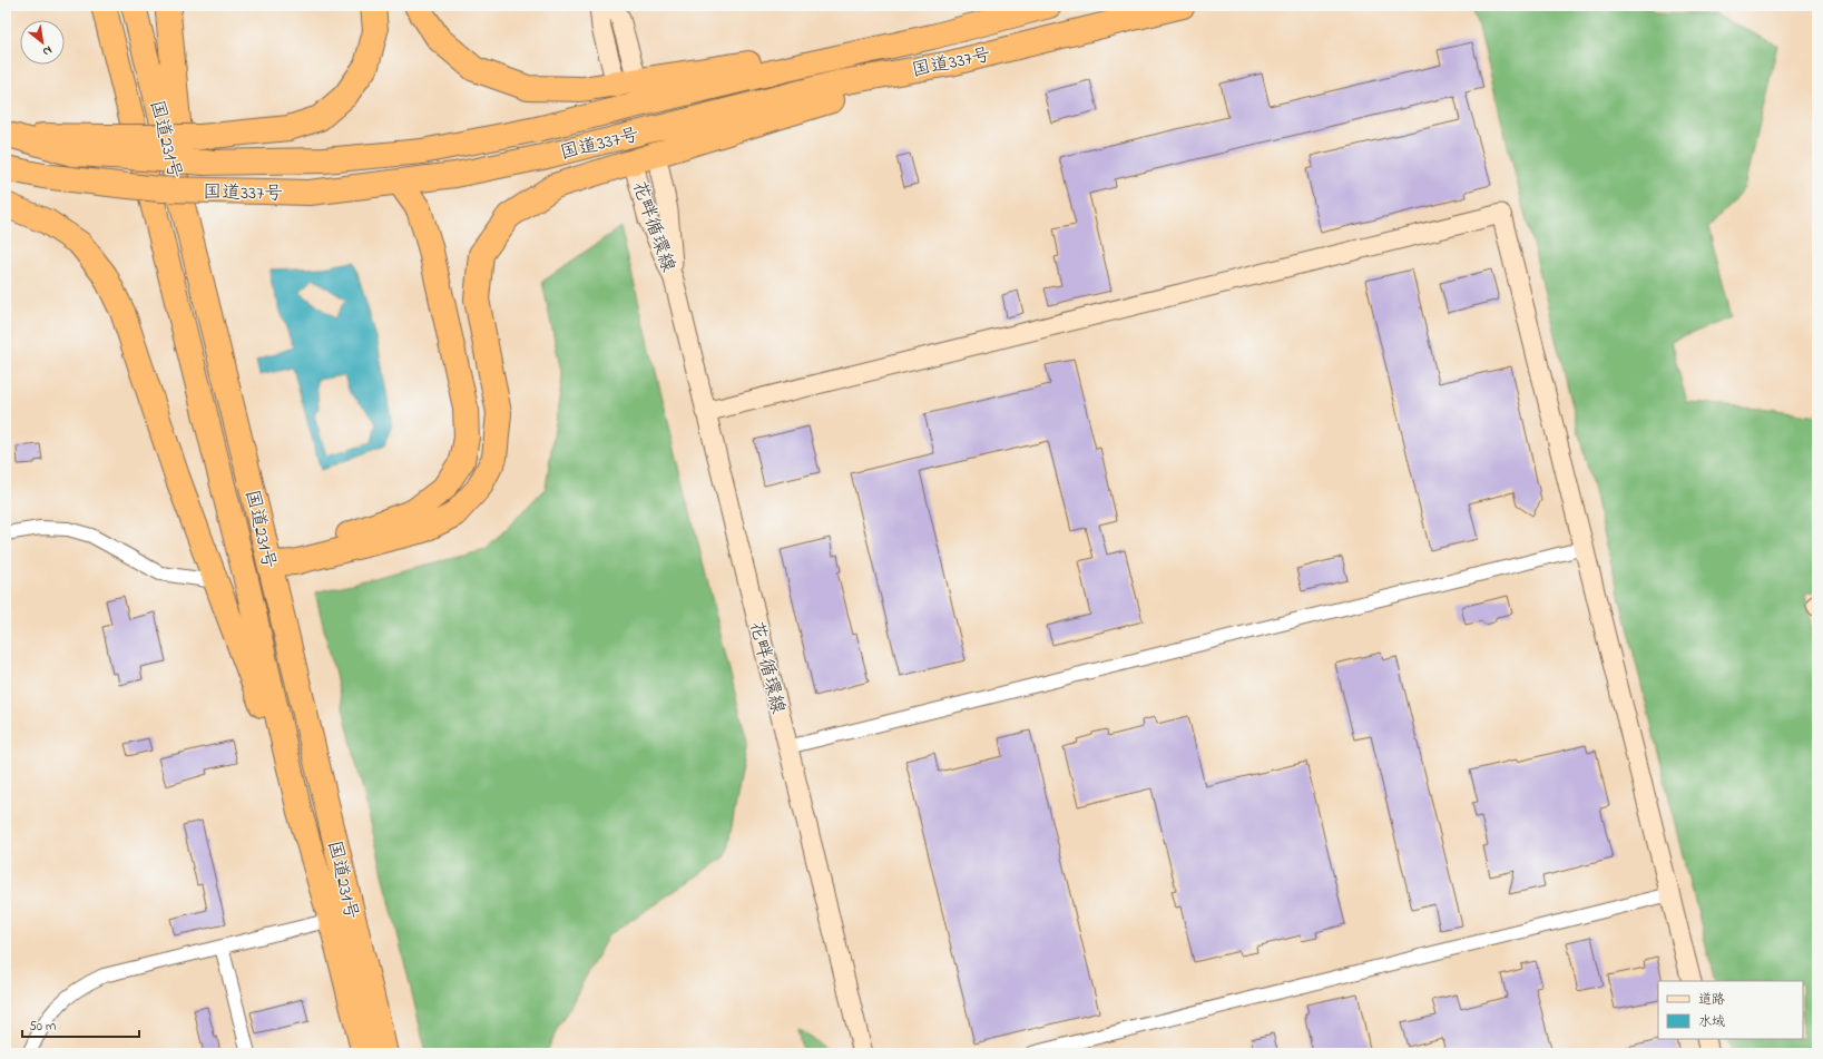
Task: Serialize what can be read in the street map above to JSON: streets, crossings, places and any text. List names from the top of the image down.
{
  "streets": {
    "highway": ["国道337号", "国道231号"],
    "street": ["花畔循環線"]
  },
  "legend": ["道路", "水域"],
  "scale_bar": "50 m",
  "north": "bottom right"
}
